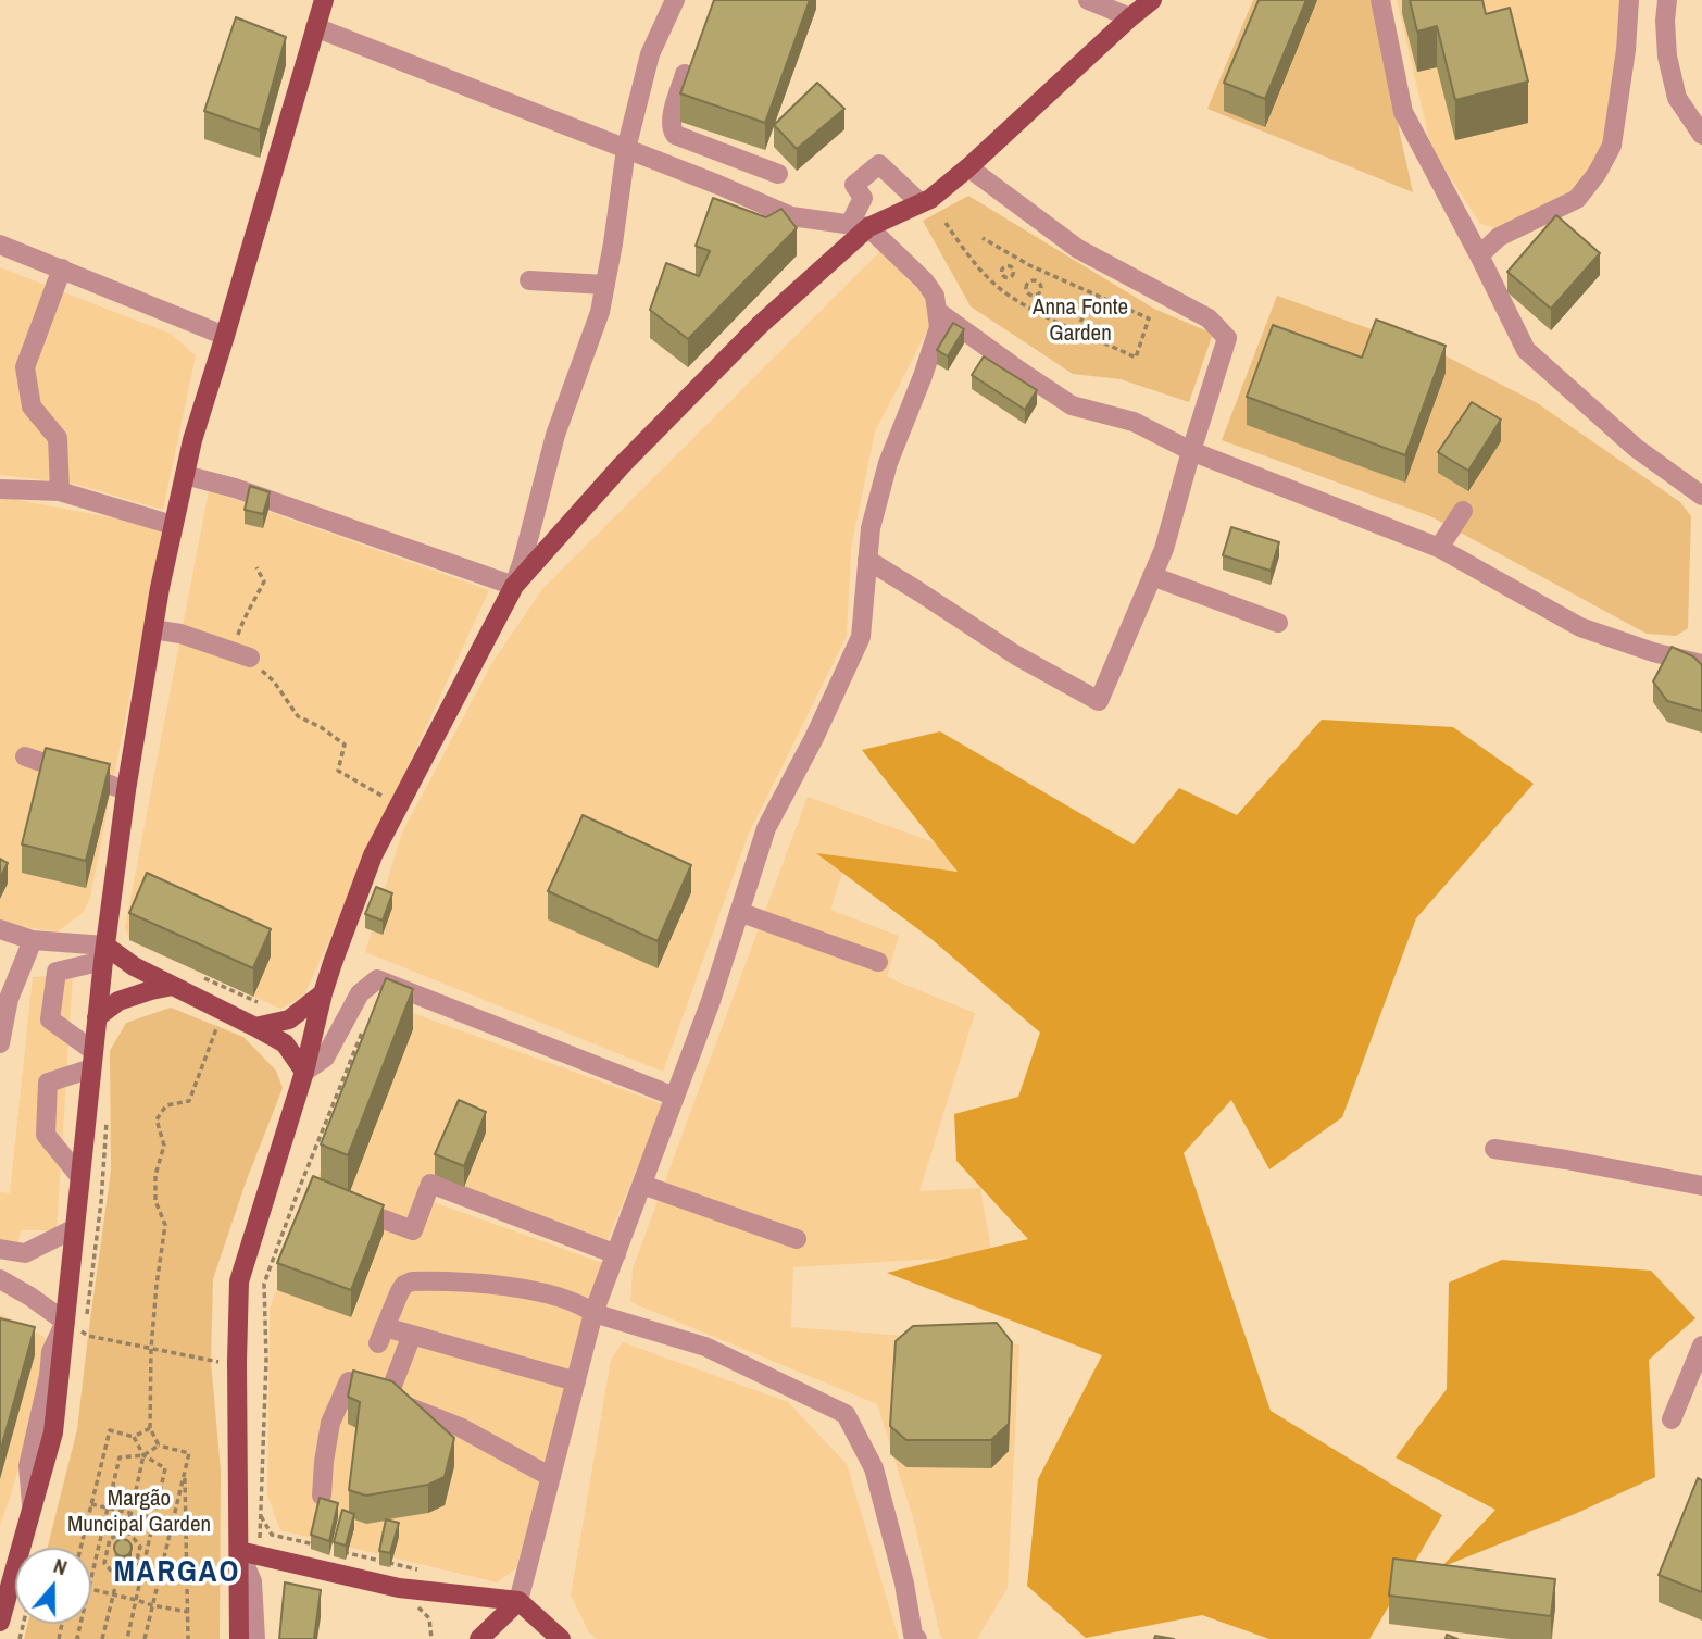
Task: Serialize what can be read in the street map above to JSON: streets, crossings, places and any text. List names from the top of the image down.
{
  "districts": ["MARGAO"],
  "parks": ["Anna Fonte Garden", "Margão Muncipal Garden"],
  "north": "top"
}
